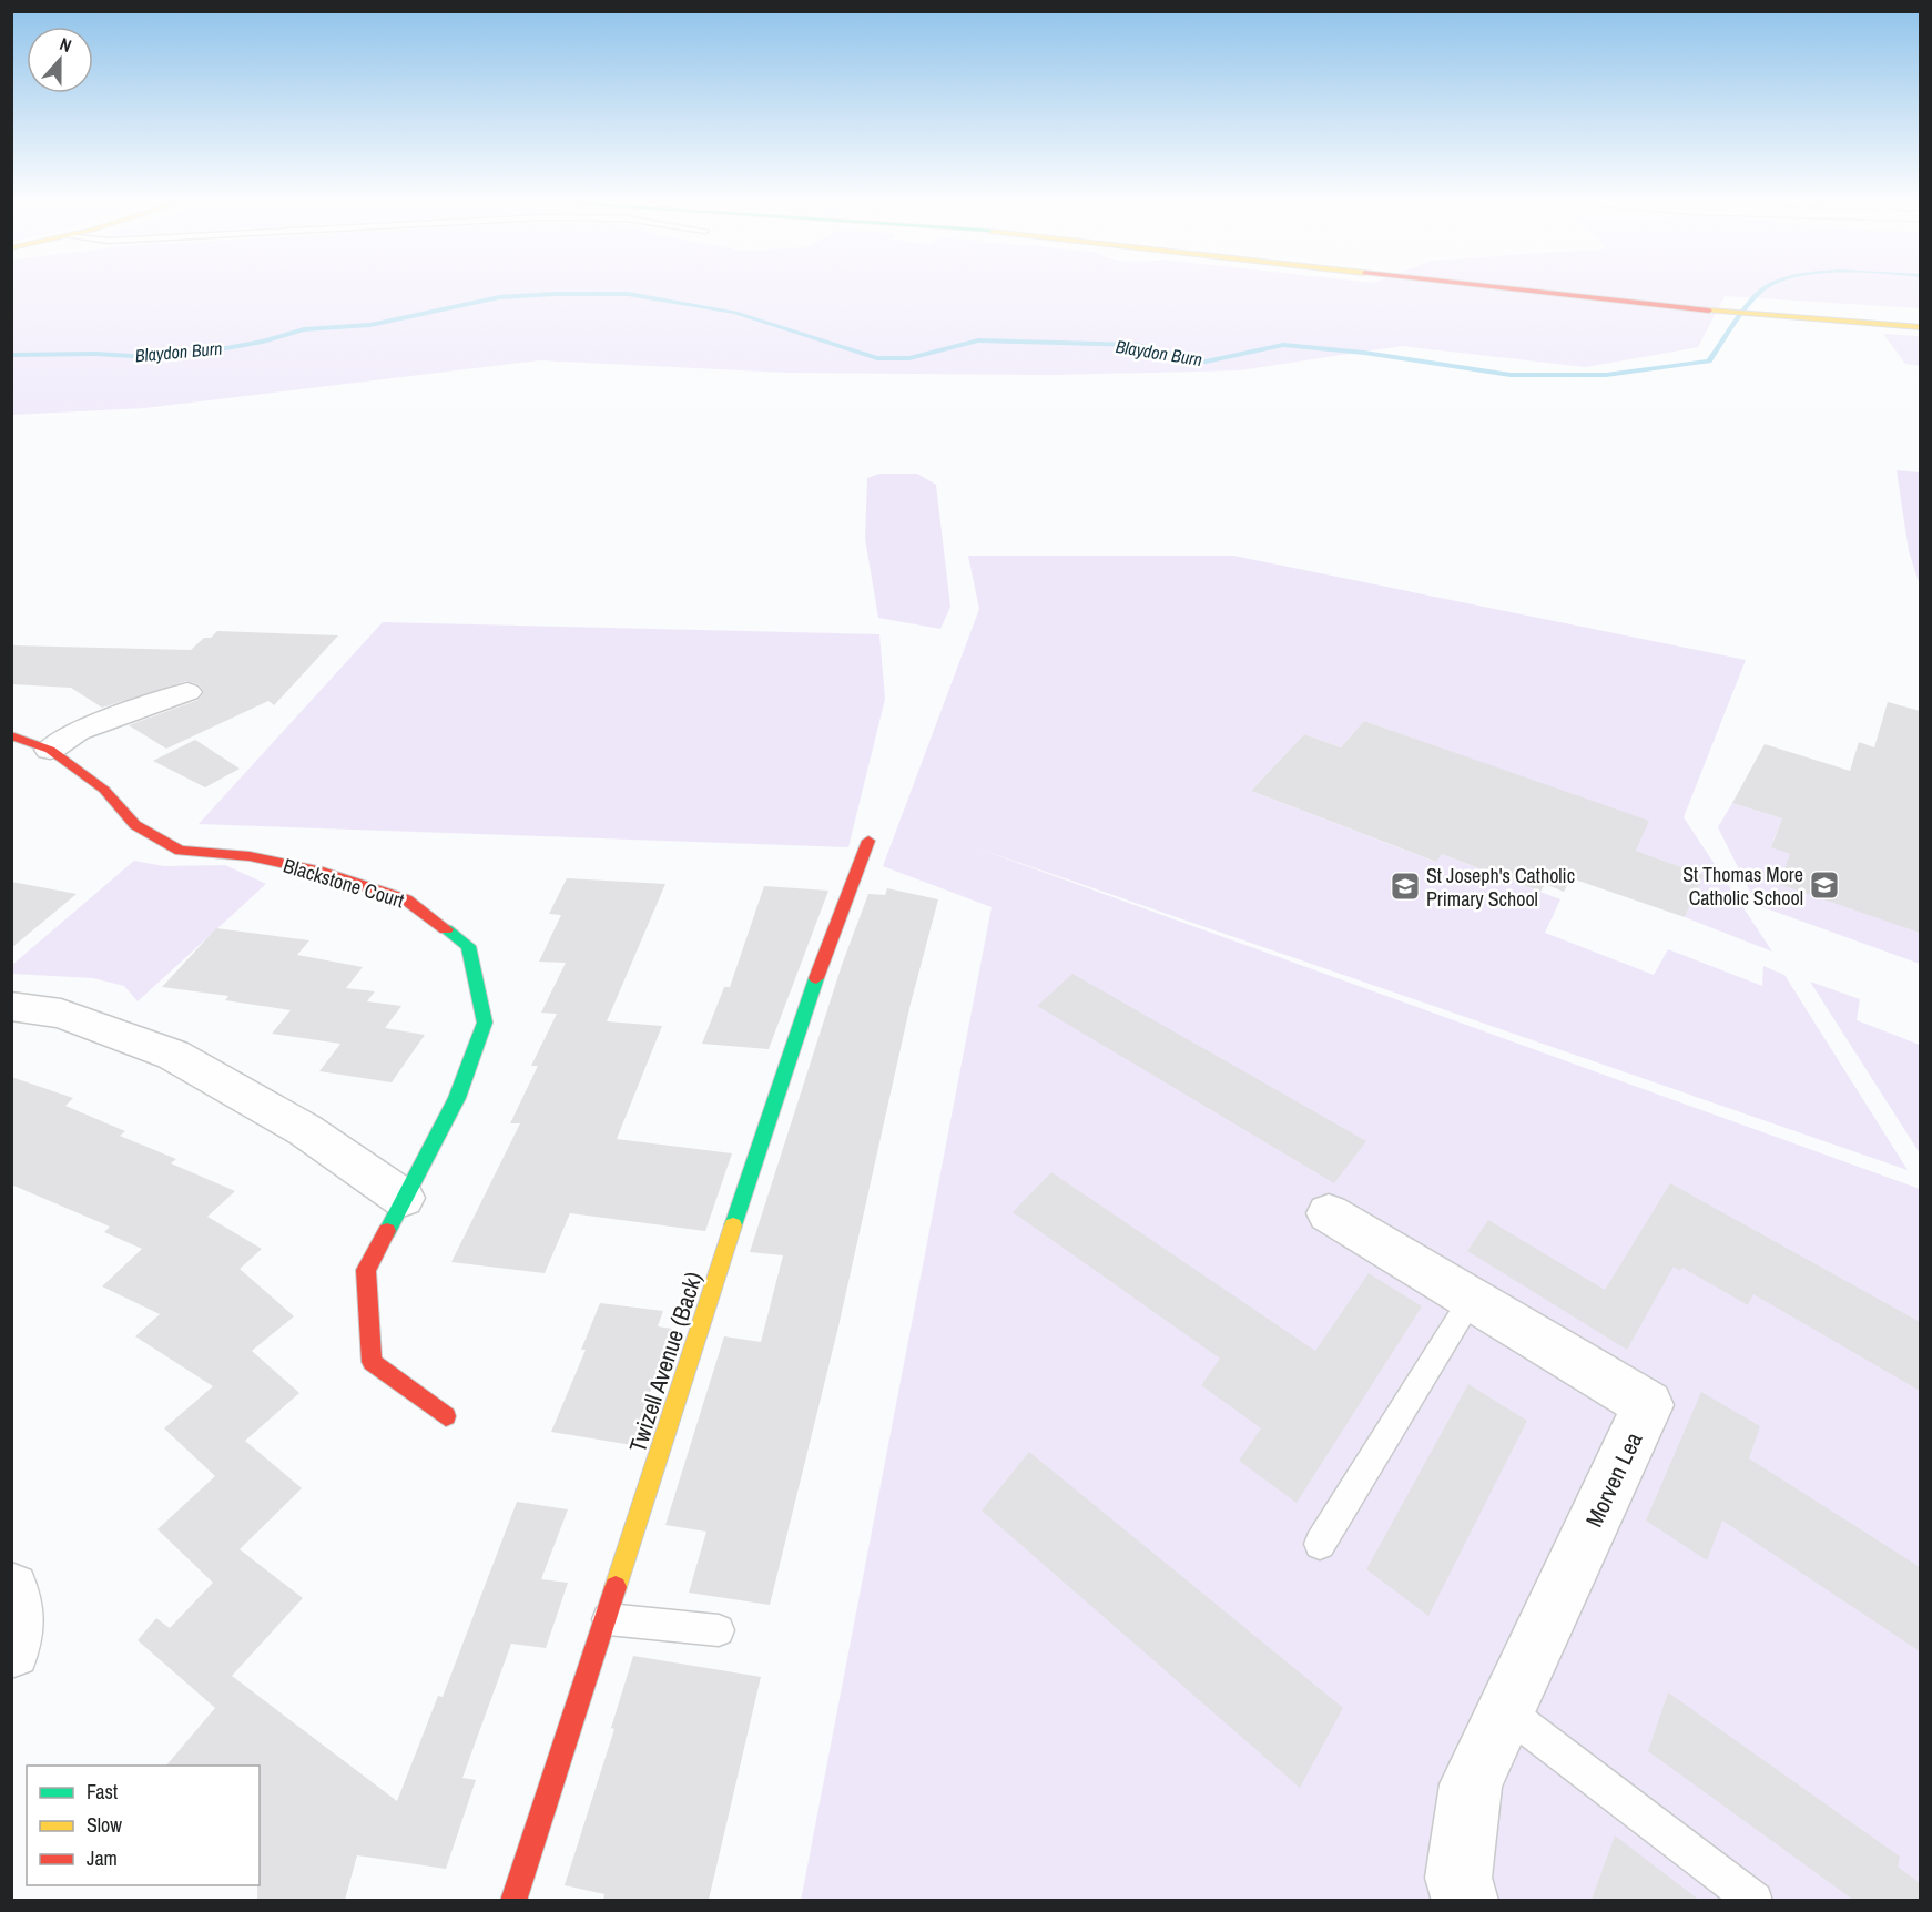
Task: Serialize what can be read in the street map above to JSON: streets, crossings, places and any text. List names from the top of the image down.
{
  "streets": {
    "main road": ["Blackstone Court", "Twizell Avenue (Back)"],
    "street": ["Morven Lea"]
  },
  "water": ["Blaydon Burn"],
  "places": {
    "school or university": ["St Thomas More Catholic School", "St Joseph's Catholic Primary School"]
  },
  "legend": ["Fast", "Slow", "Jam"],
  "north": "top"
}
